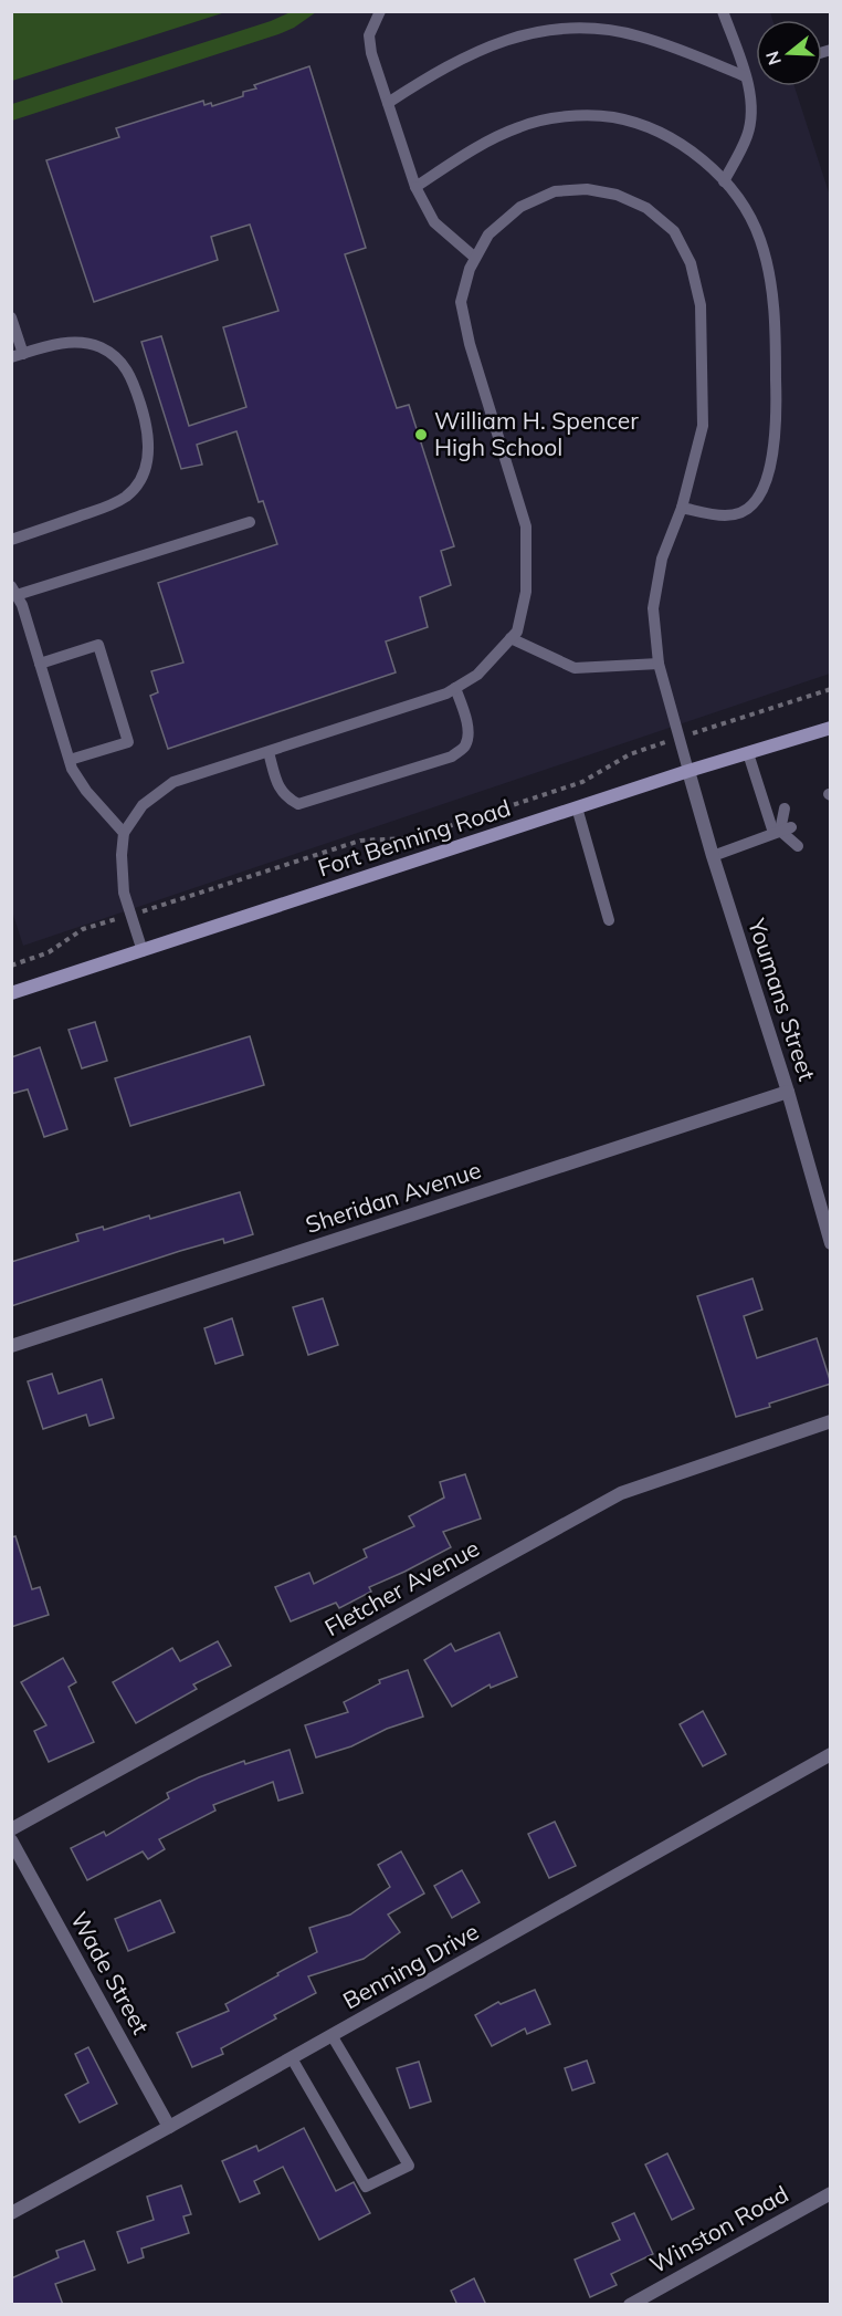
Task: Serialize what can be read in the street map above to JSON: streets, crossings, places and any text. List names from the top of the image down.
{
  "streets": {
    "street": [
      "Fort Benning Road",
      "Youmans Street",
      "Sheridan Avenue",
      "Fletcher Avenue",
      "Benning Drive",
      "Wade Street",
      "Winston Road"
    ]
  },
  "crossings": [
    ["Fort Benning Road", "Youmans Street"],
    ["Youmans Street", "Sheridan Avenue"],
    ["Benning Drive", "Wade Street"]
  ],
  "places": ["William H. Spencer High School"],
  "north": "left"
}
